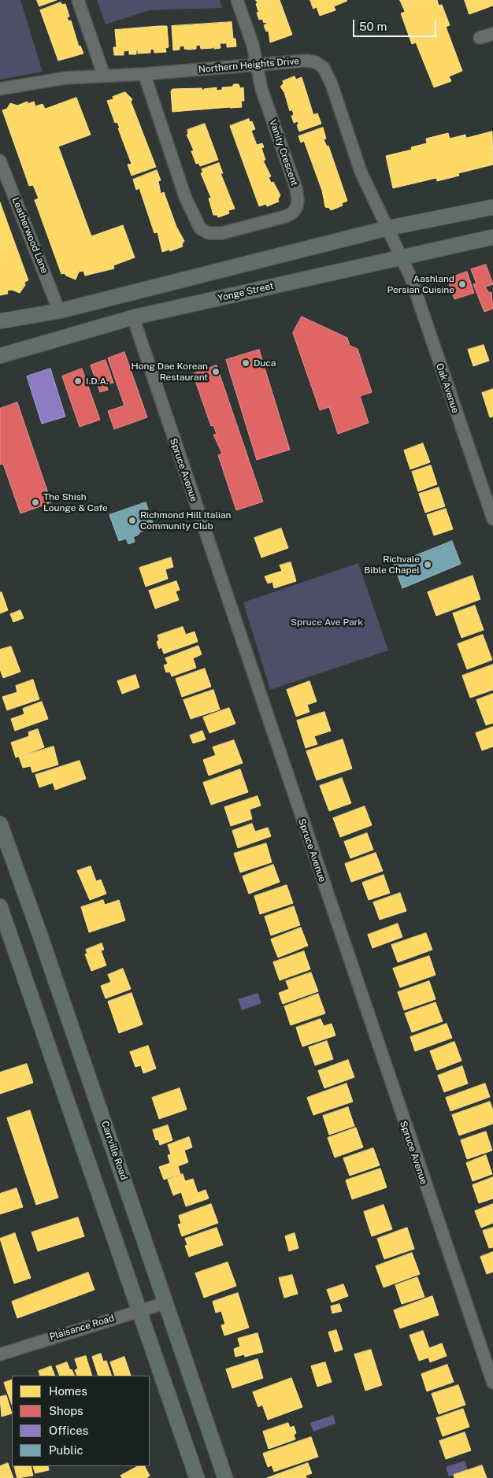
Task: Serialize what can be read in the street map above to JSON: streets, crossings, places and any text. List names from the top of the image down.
{
  "streets": {
    "main road": ["Yonge Street", "Carrville Road"],
    "street": [
      "Northern Heights Drive",
      "Vanity Crescent",
      "Leatherwood Lane",
      "Oak Avenue",
      "Spruce Avenue",
      "Plaisance Road"
    ]
  },
  "crossings": [
    ["Northern Heights Drive", "Vanity Crescent"],
    ["Northern Heights Drive", "Yonge Street"],
    ["Northern Heights Drive", "Oak Avenue"],
    ["Yonge Street", "Oak Avenue"],
    ["Yonge Street", "Spruce Avenue"],
    ["Carrville Road", "Plaisance Road"]
  ],
  "parks": ["Spruce Ave Park"],
  "places": [
    "Aashland Persian Cuisine",
    "Duca",
    "Hong Dae Korean Restaurant",
    "I.D.A.",
    "The Shish Lounge & Cafe",
    "Richmond Hill Italian Community Club",
    "Richvale Bible Chapel"
  ],
  "legend": [
    "Homes",
    "Shops",
    "Offices",
    "Public"
  ],
  "scale_bar": "50 m"
}
